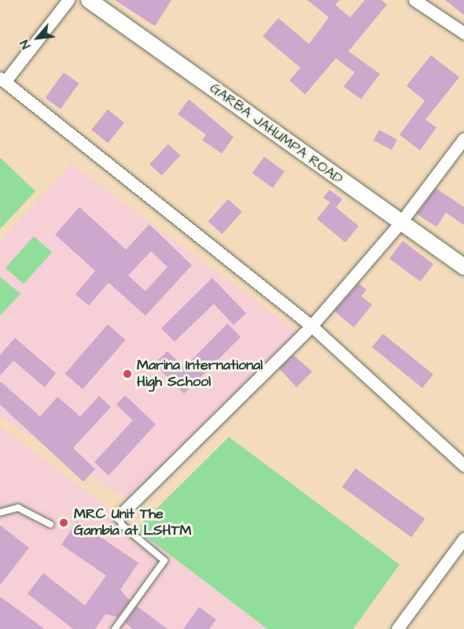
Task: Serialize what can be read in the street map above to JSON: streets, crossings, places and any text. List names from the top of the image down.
{
  "streets": {
    "street": ["GARBA JAHUMPA ROAD"]
  },
  "places": ["Marina International High School", "MRC Unit The Gambia at LSHTM"],
  "north": "bottom left"
}
